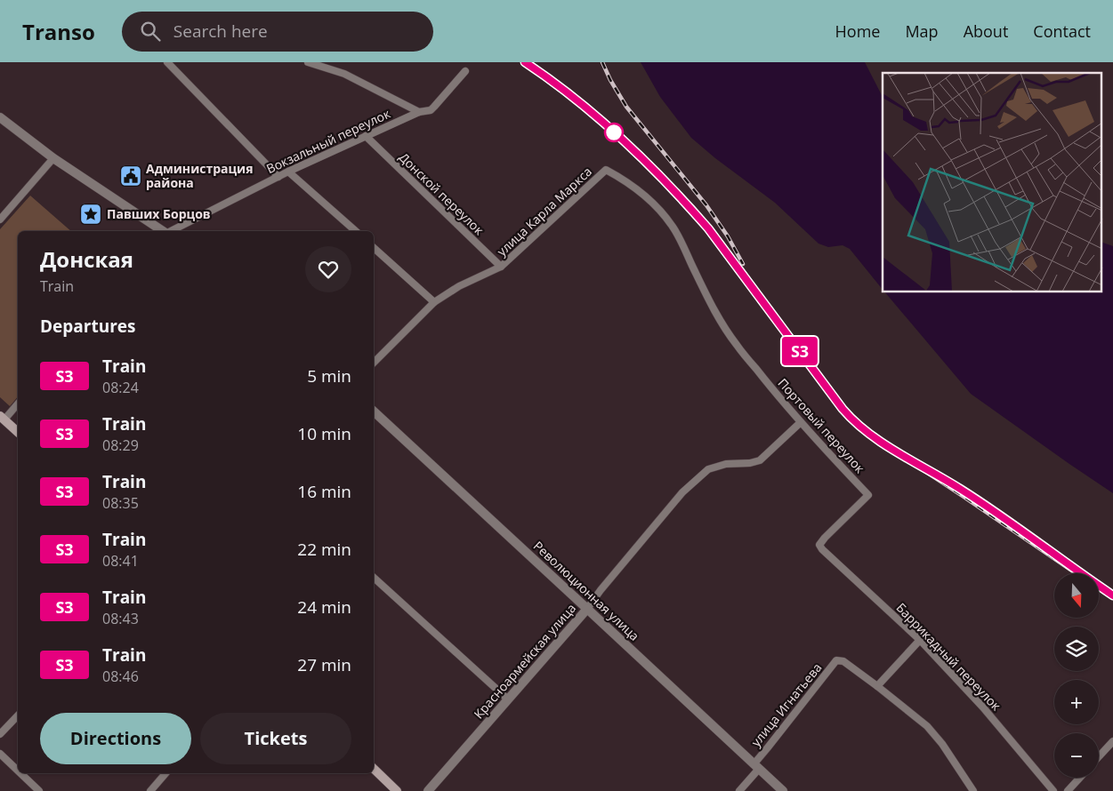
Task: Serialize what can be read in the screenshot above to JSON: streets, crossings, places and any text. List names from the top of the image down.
{
  "streets": {
    "street": [
      "Вокзальный переулок",
      "Донской переулок",
      "улица Карла Маркса",
      "Портовый переулок",
      "Революционная улица",
      "Баррикадный переулок",
      "Красноармейская улица",
      "улица Игнатьева"
    ]
  },
  "crossings": [
    ["Вокзальный переулок", "Донской переулок"],
    ["Донской переулок", "улица Карла Маркса"],
    ["улица Карла Маркса", "Портовый переулок"],
    ["Портовый переулок", "Баррикадный переулок"],
    ["Портовый переулок", "Красноармейская улица"],
    ["Революционная улица", "Красноармейская улица"],
    ["Революционная улица", "улица Игнатьева"]
  ],
  "places": {
    "public building": ["Администрация района"],
    "place": ["Павших Борцов"]
  },
  "north": "bottom",
  "page": {
    "header": "Transo",
    "search": "Search here",
    "nav": [
      "Home",
      "Map",
      "About",
      "Contact"
    ],
    "on_map": "S3",
    "heading": [
      ["Донская", "Train"],
      "Departures"
    ],
    "list": [
      {
        "mark": "S3",
        "name": "Train",
        "note": "08:24",
        "value": "5 min"
      },
      {
        "mark": "S3",
        "name": "Train",
        "note": "08:29",
        "value": "10 min"
      },
      {
        "mark": "S3",
        "name": "Train",
        "note": "08:35",
        "value": "16 min"
      },
      {
        "mark": "S3",
        "name": "Train",
        "note": "08:41",
        "value": "22 min"
      },
      {
        "mark": "S3",
        "name": "Train",
        "note": "08:43",
        "value": "24 min"
      },
      {
        "mark": "S3",
        "name": "Train",
        "note": "08:46",
        "value": "27 min"
      }
    ],
    "map_buttons": ["+", "−"],
    "buttons": ["Directions", "Tickets"]
  }
}
